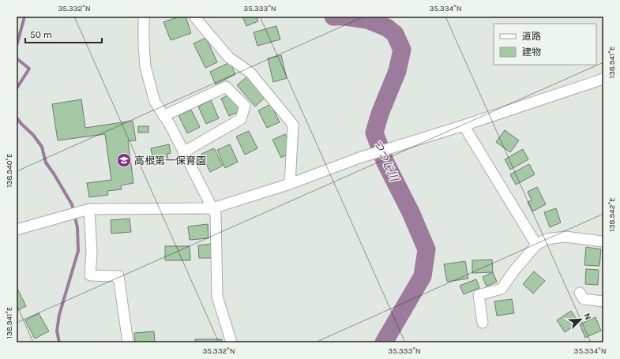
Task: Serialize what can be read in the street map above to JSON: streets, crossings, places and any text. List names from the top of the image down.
{
  "water": ["つつじ川"],
  "places": {
    "school or university": ["高根第一保育園"]
  },
  "legend": ["道路", "建物"],
  "scale_bar": "50 m",
  "north": "top right",
  "coordinates": [
    "35.332°N",
    "35.333°N",
    "35.334°N",
    "138.941°E",
    "138.940°E",
    "138.942°E"
  ]
}
